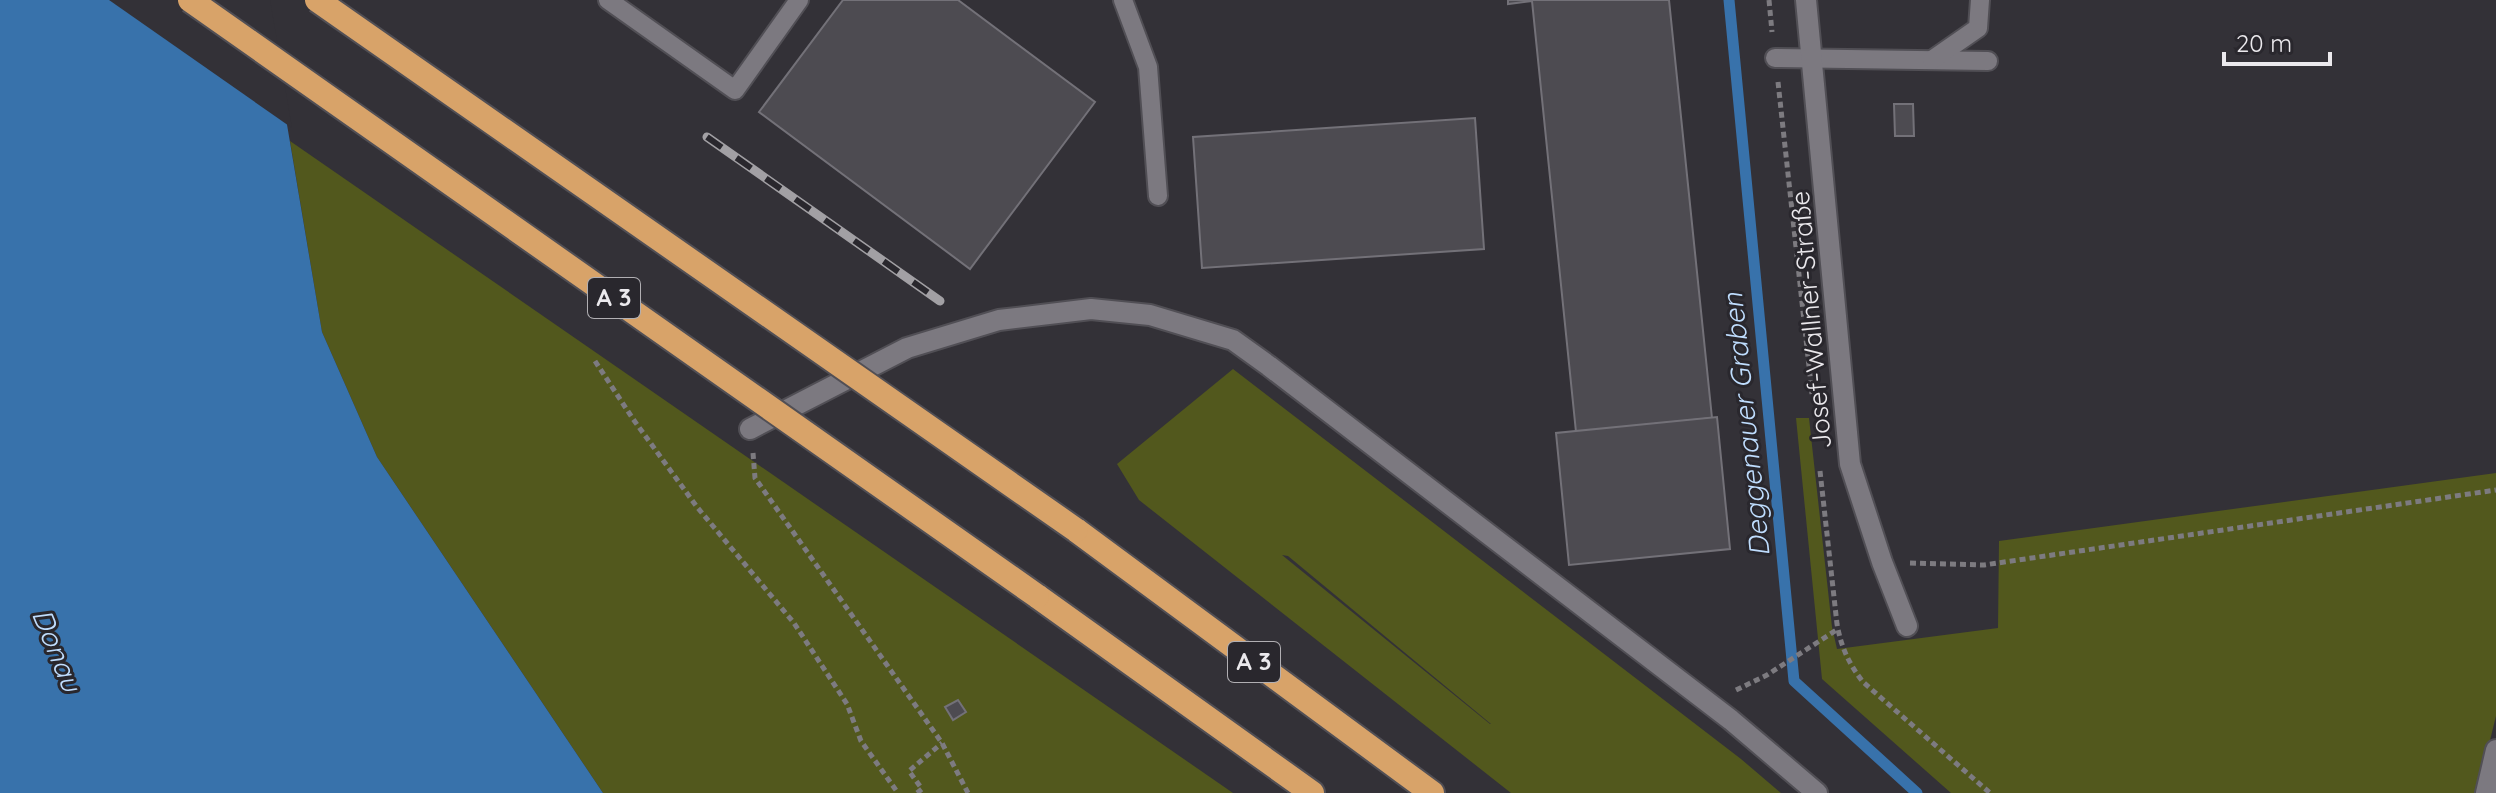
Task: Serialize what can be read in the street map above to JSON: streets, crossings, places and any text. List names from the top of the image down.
{
  "streets": {
    "highway": ["A 3"],
    "street": ["Josef-Wallner-Straße"]
  },
  "water": ["Deggenauer Graben", "Donau"],
  "scale_bar": "20 m"
}
